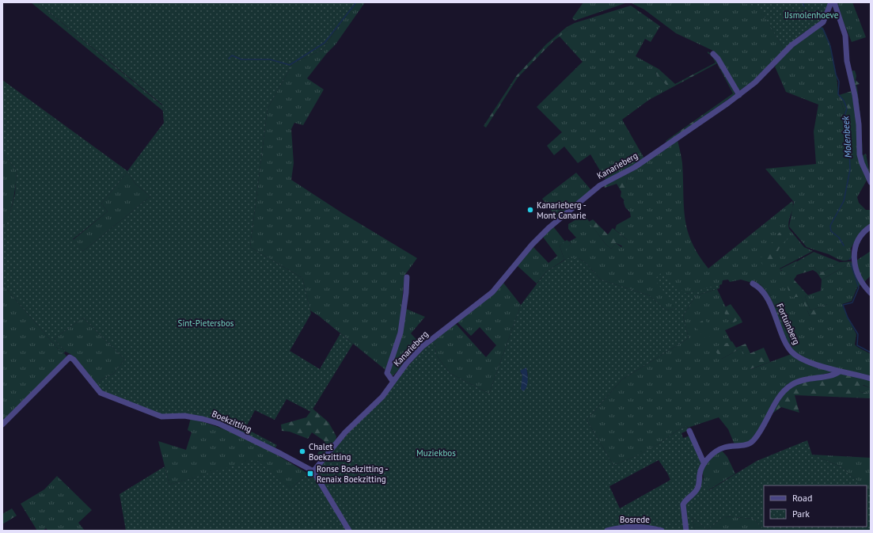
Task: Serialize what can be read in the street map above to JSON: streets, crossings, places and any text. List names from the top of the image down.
{
  "streets": {
    "street": [
      "Kanarieberg",
      "Fortuinberg",
      "Boekzitting",
      "Bosrede"
    ]
  },
  "water": ["Molenbeek"],
  "parks": ["IJsmolenhoeve", "Sint-Pietersbos", "Muziekbos"],
  "places": {
    "other": ["Kanarieberg - Mont Canarie", "Chalet Boekzitting"],
    "transit": ["Ronse Boekzitting - Renaix Boekzitting"]
  },
  "legend": ["Road", "Park"]
}
